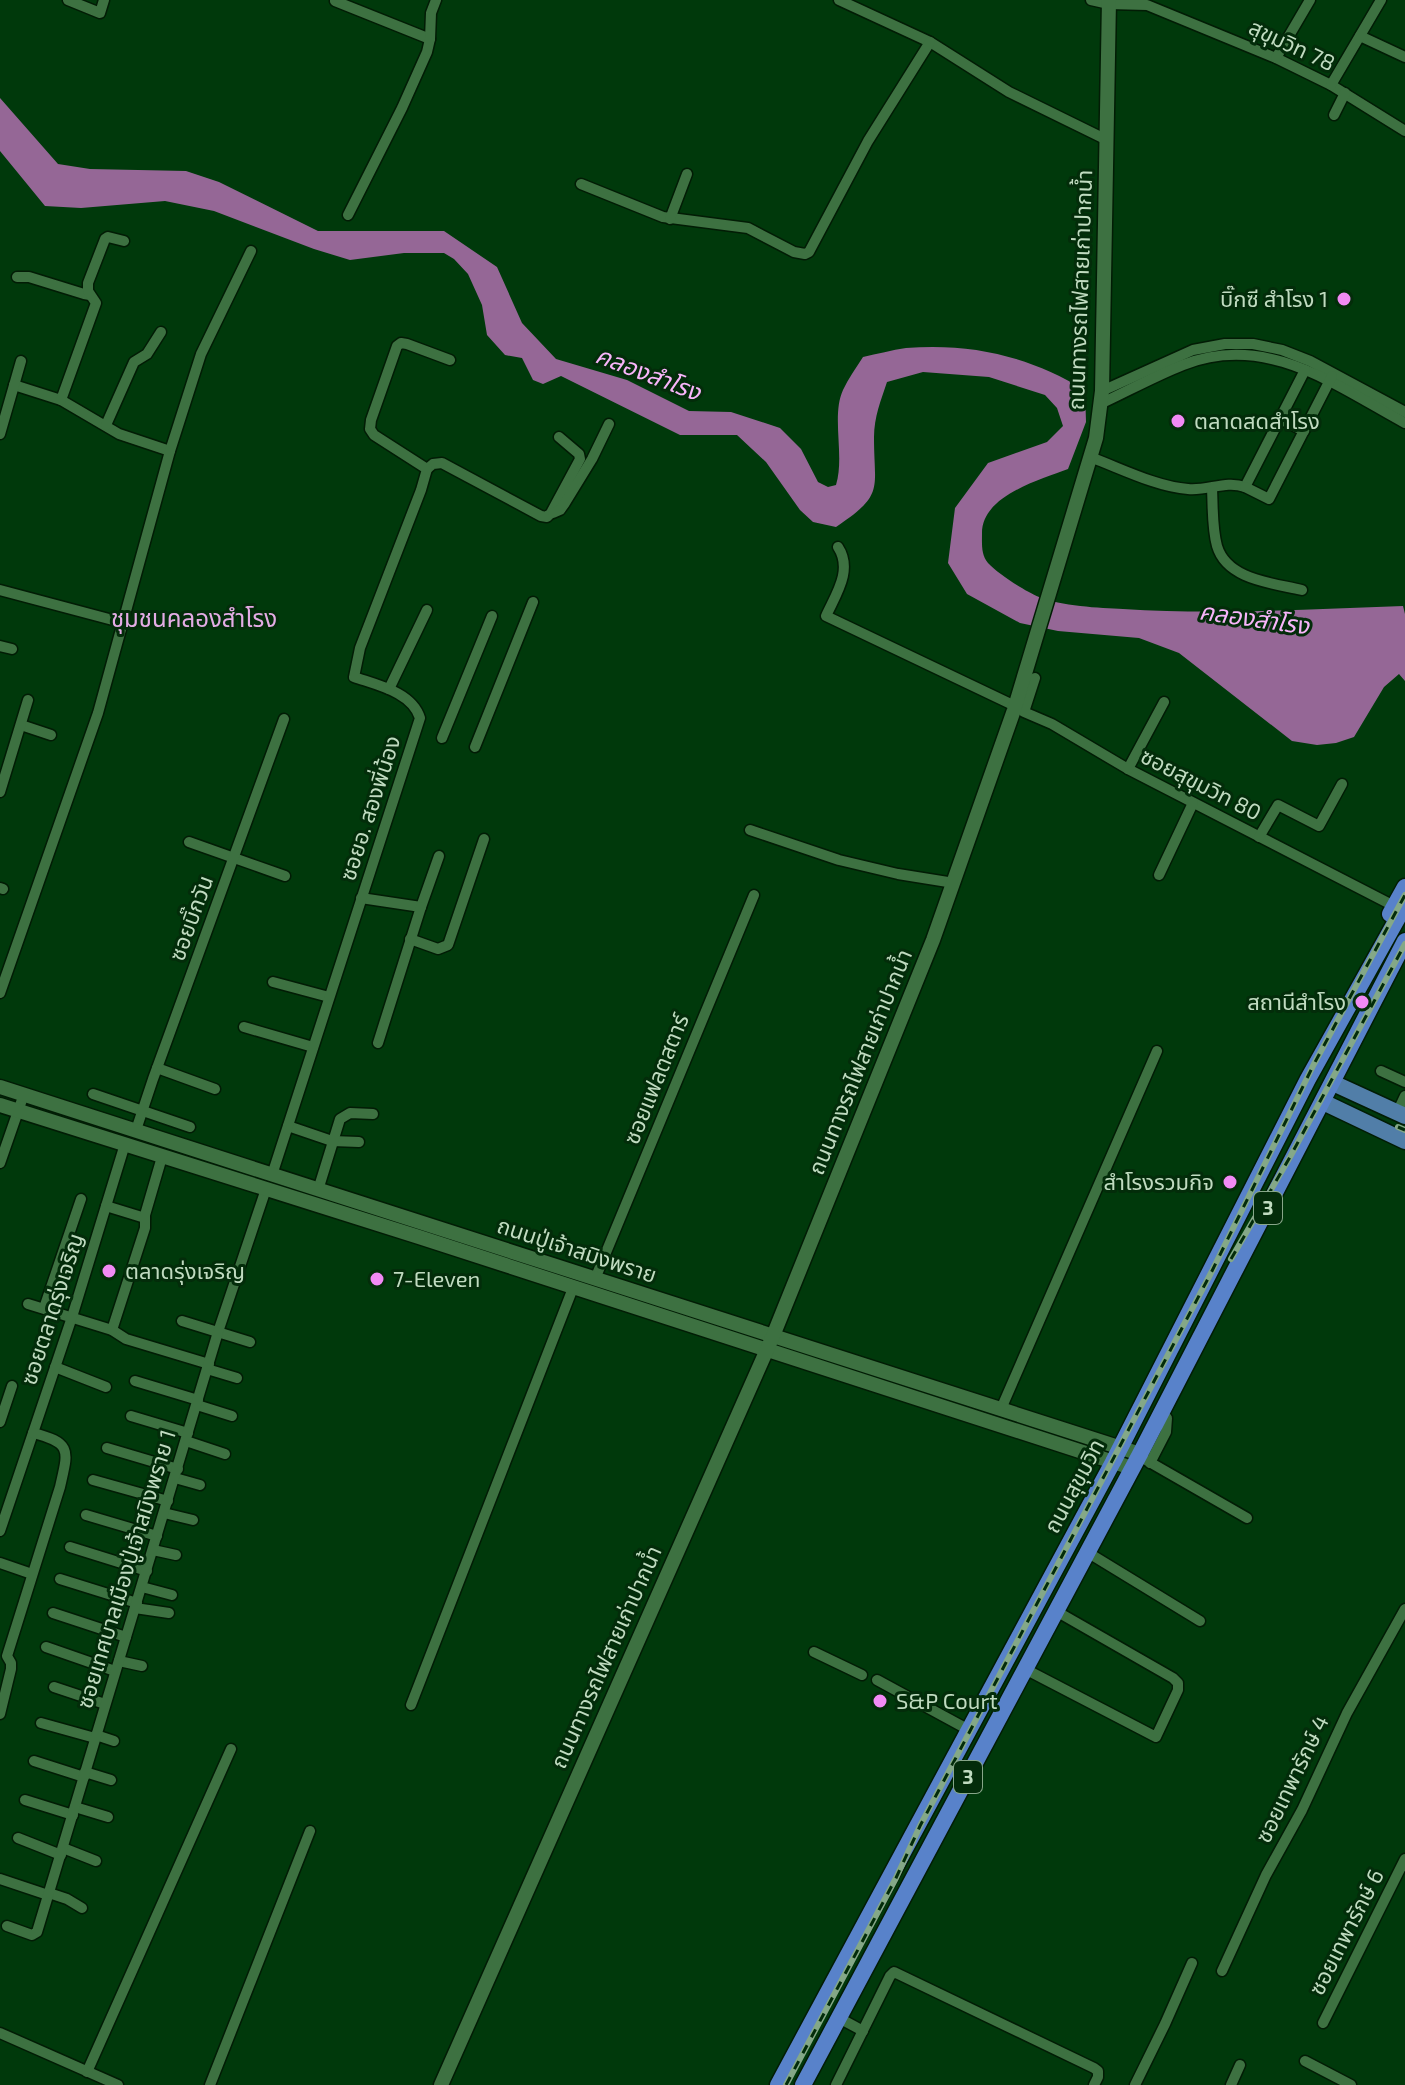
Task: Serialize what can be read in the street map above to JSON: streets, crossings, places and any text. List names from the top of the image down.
{
  "streets": {
    "highway": ["3", "ถนนสุขุมวิท"],
    "main road": ["ถนนทางรถไฟสายเก่าปากน้ำ", "ถนนปู่เจ้าสมิงพราย"],
    "street": [
      "สุขุมวิท 78",
      "ซอยสุขุมวิท 80",
      "ซอยอ. สองพี่น้อง",
      "ซอยบิ๊กวัน",
      "ซอยแฟลตสตาร์",
      "ซอยตลาดรุ่งเจริญ",
      "ซอยเทศบาลเมืองปู่เจ้าสมิงพราย 1",
      "ซอยเทพารักษ์ 4",
      "ซอยเทพารักษ์ 6"
    ]
  },
  "crossings": [
    ["สุขุมวิท 78", "ถนนทางรถไฟสายเก่าปากน้ำ"],
    ["ถนนทางรถไฟสายเก่าปากน้ำ", "ซอยสุขุมวิท 80"],
    ["ถนนทางรถไฟสายเก่าปากน้ำ", "ถนนปู่เจ้าสมิงพราย"],
    ["ซอยสุขุมวิท 80", "ถนนสุขุมวิท"],
    ["ซอยอ. สองพี่น้อง", "ถนนปู่เจ้าสมิงพราย"],
    ["ซอยอ. สองพี่น้อง", "ซอยเทศบาลเมืองปู่เจ้าสมิงพราย 1"],
    ["ซอยบิ๊กวัน", "ถนนปู่เจ้าสมิงพราย"],
    ["ซอยแฟลตสตาร์", "ถนนปู่เจ้าสมิงพราย"],
    ["ถนนปู่เจ้าสมิงพราย", "ซอยตลาดรุ่งเจริญ"],
    ["ถนนปู่เจ้าสมิงพราย", "ถนนสุขุมวิท"],
    ["ถนนปู่เจ้าสมิงพราย", "ซอยเทศบาลเมืองปู่เจ้าสมิงพราย 1"]
  ],
  "districts": ["ชุมชนคลองสำโรง"],
  "water": ["คลองสำโรง"],
  "places": [
    "บิ๊กซี สำโรง 1",
    "ตลาดสดสำโรง",
    "สถานีสำโรง",
    "สำโรงรวมกิจ",
    "ตลาดรุ่งเจริญ",
    "7-Eleven",
    "S&P Court"
  ]
}
